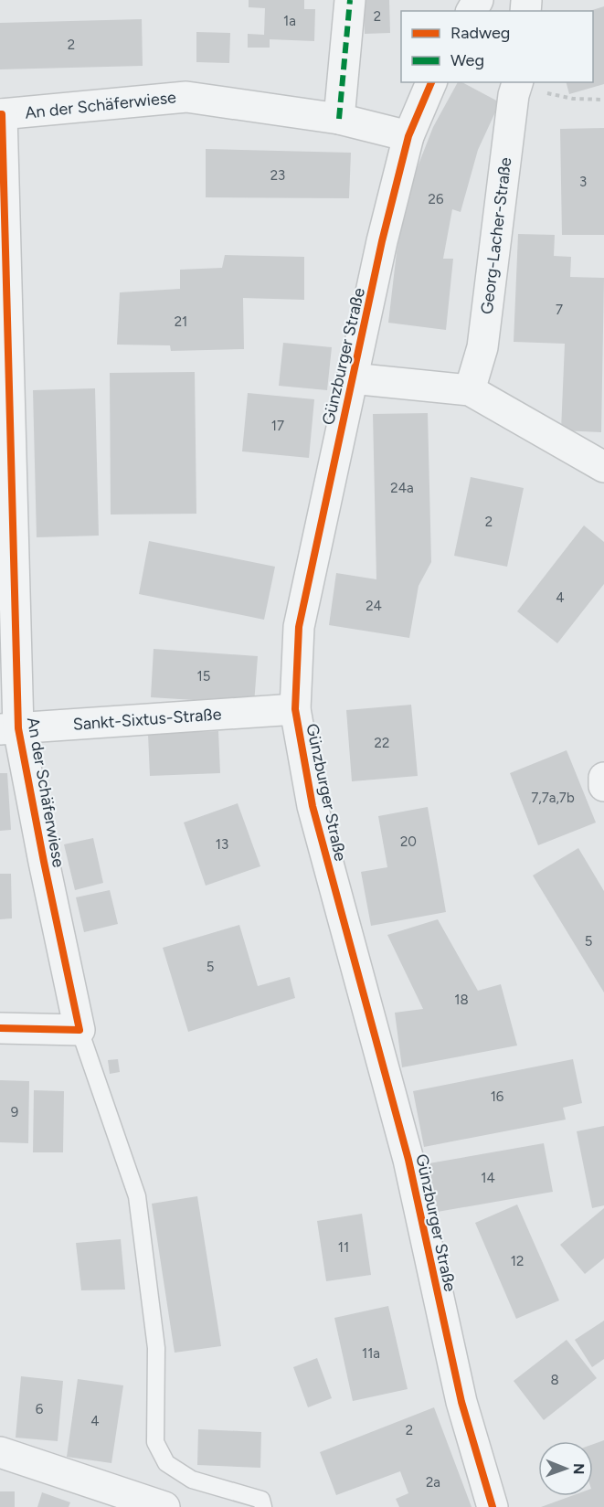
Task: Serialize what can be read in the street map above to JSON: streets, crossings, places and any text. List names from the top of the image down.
{
  "streets": {
    "street": [
      "An der Schäferwiese",
      "Georg-Lacher-Straße",
      "Günzburger Straße",
      "Sankt-Sixtus-Straße"
    ]
  },
  "crossings": [
    ["An der Schäferwiese", "Günzburger Straße"],
    ["An der Schäferwiese", "Sankt-Sixtus-Straße"],
    ["Günzburger Straße", "Sankt-Sixtus-Straße"]
  ],
  "house_numbers": [
    "2",
    "1a",
    "2",
    "23",
    "3",
    "26",
    "7",
    "21",
    "17",
    "24a",
    "2",
    "4",
    "24",
    "15",
    "22",
    "7,7a,7b",
    "20",
    "13",
    "5",
    "5",
    "18",
    "16",
    "9",
    "14",
    "11",
    "12",
    "11a",
    "8",
    "6",
    "4",
    "2",
    "2a"
  ],
  "legend": ["Radweg", "Weg"],
  "north": "right"
}
